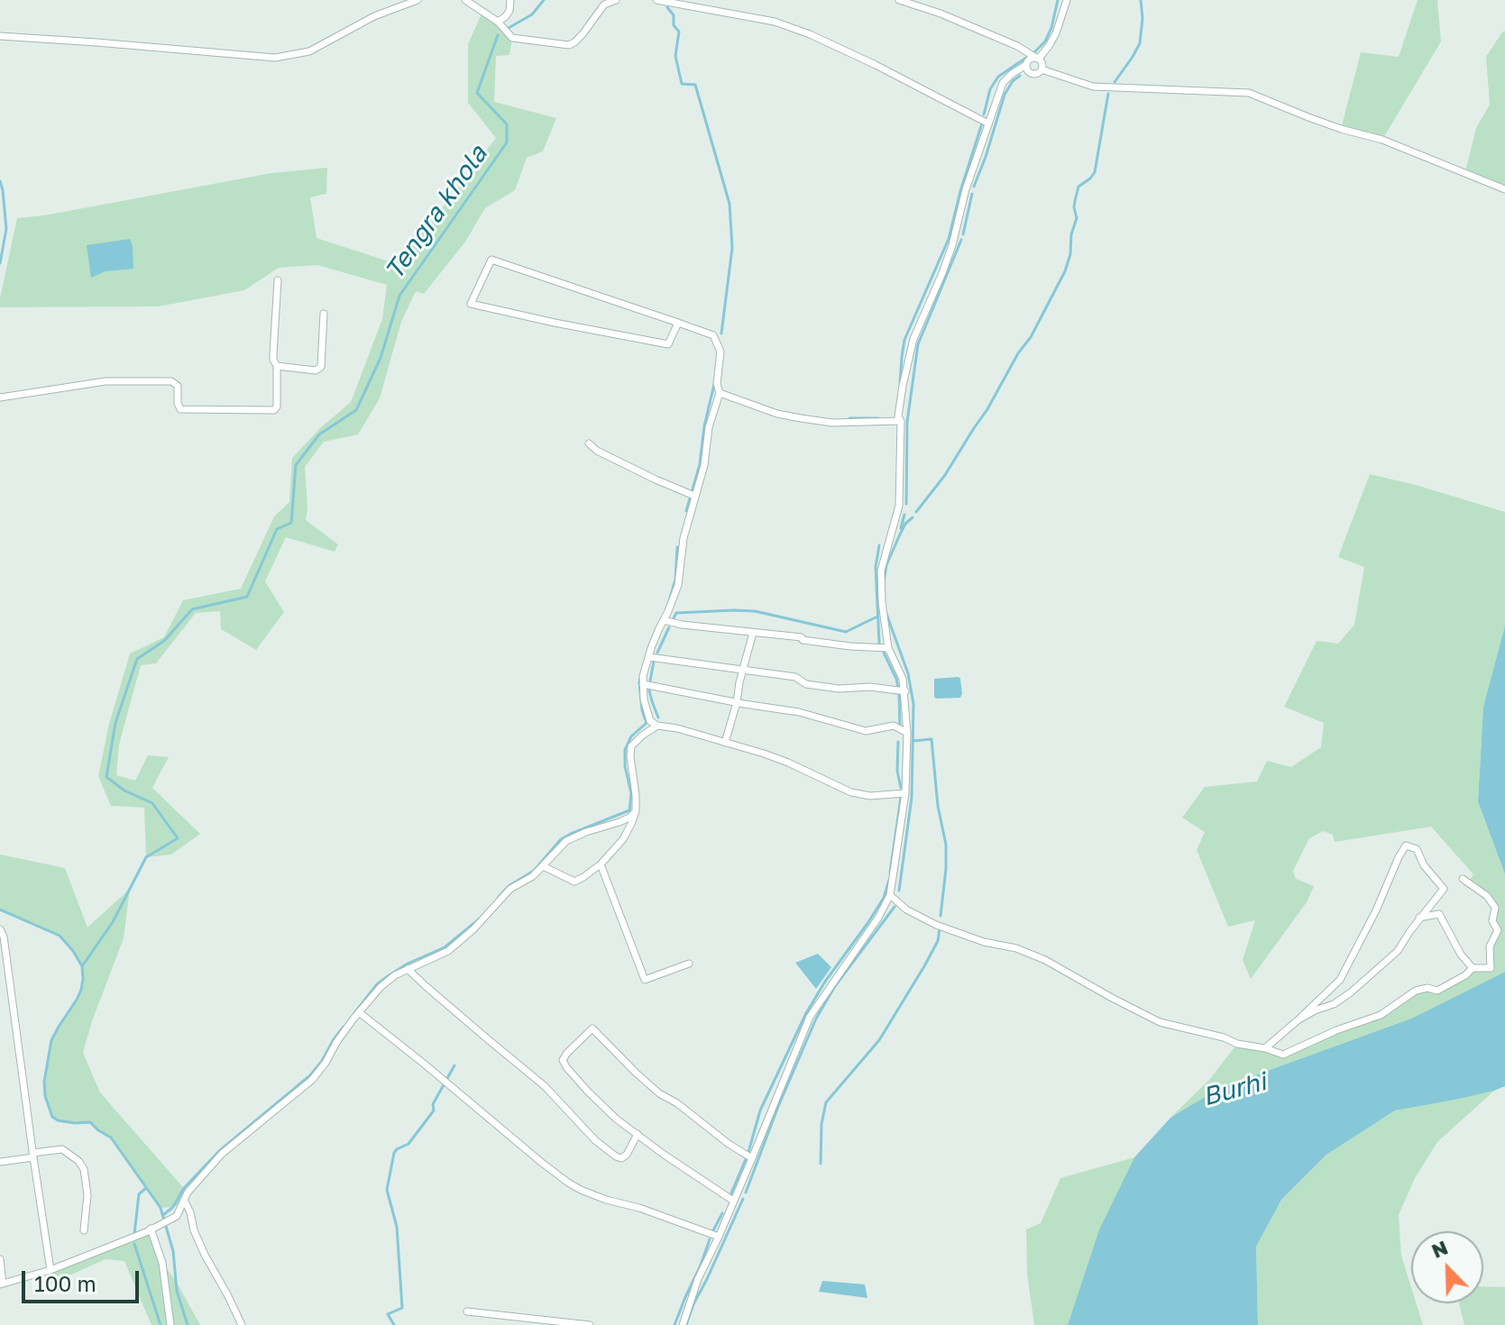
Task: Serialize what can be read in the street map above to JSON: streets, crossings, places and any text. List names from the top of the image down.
{
  "water": ["Tengra khola", "Burhi"],
  "scale_bar": "100 m",
  "north": "top left"
}
